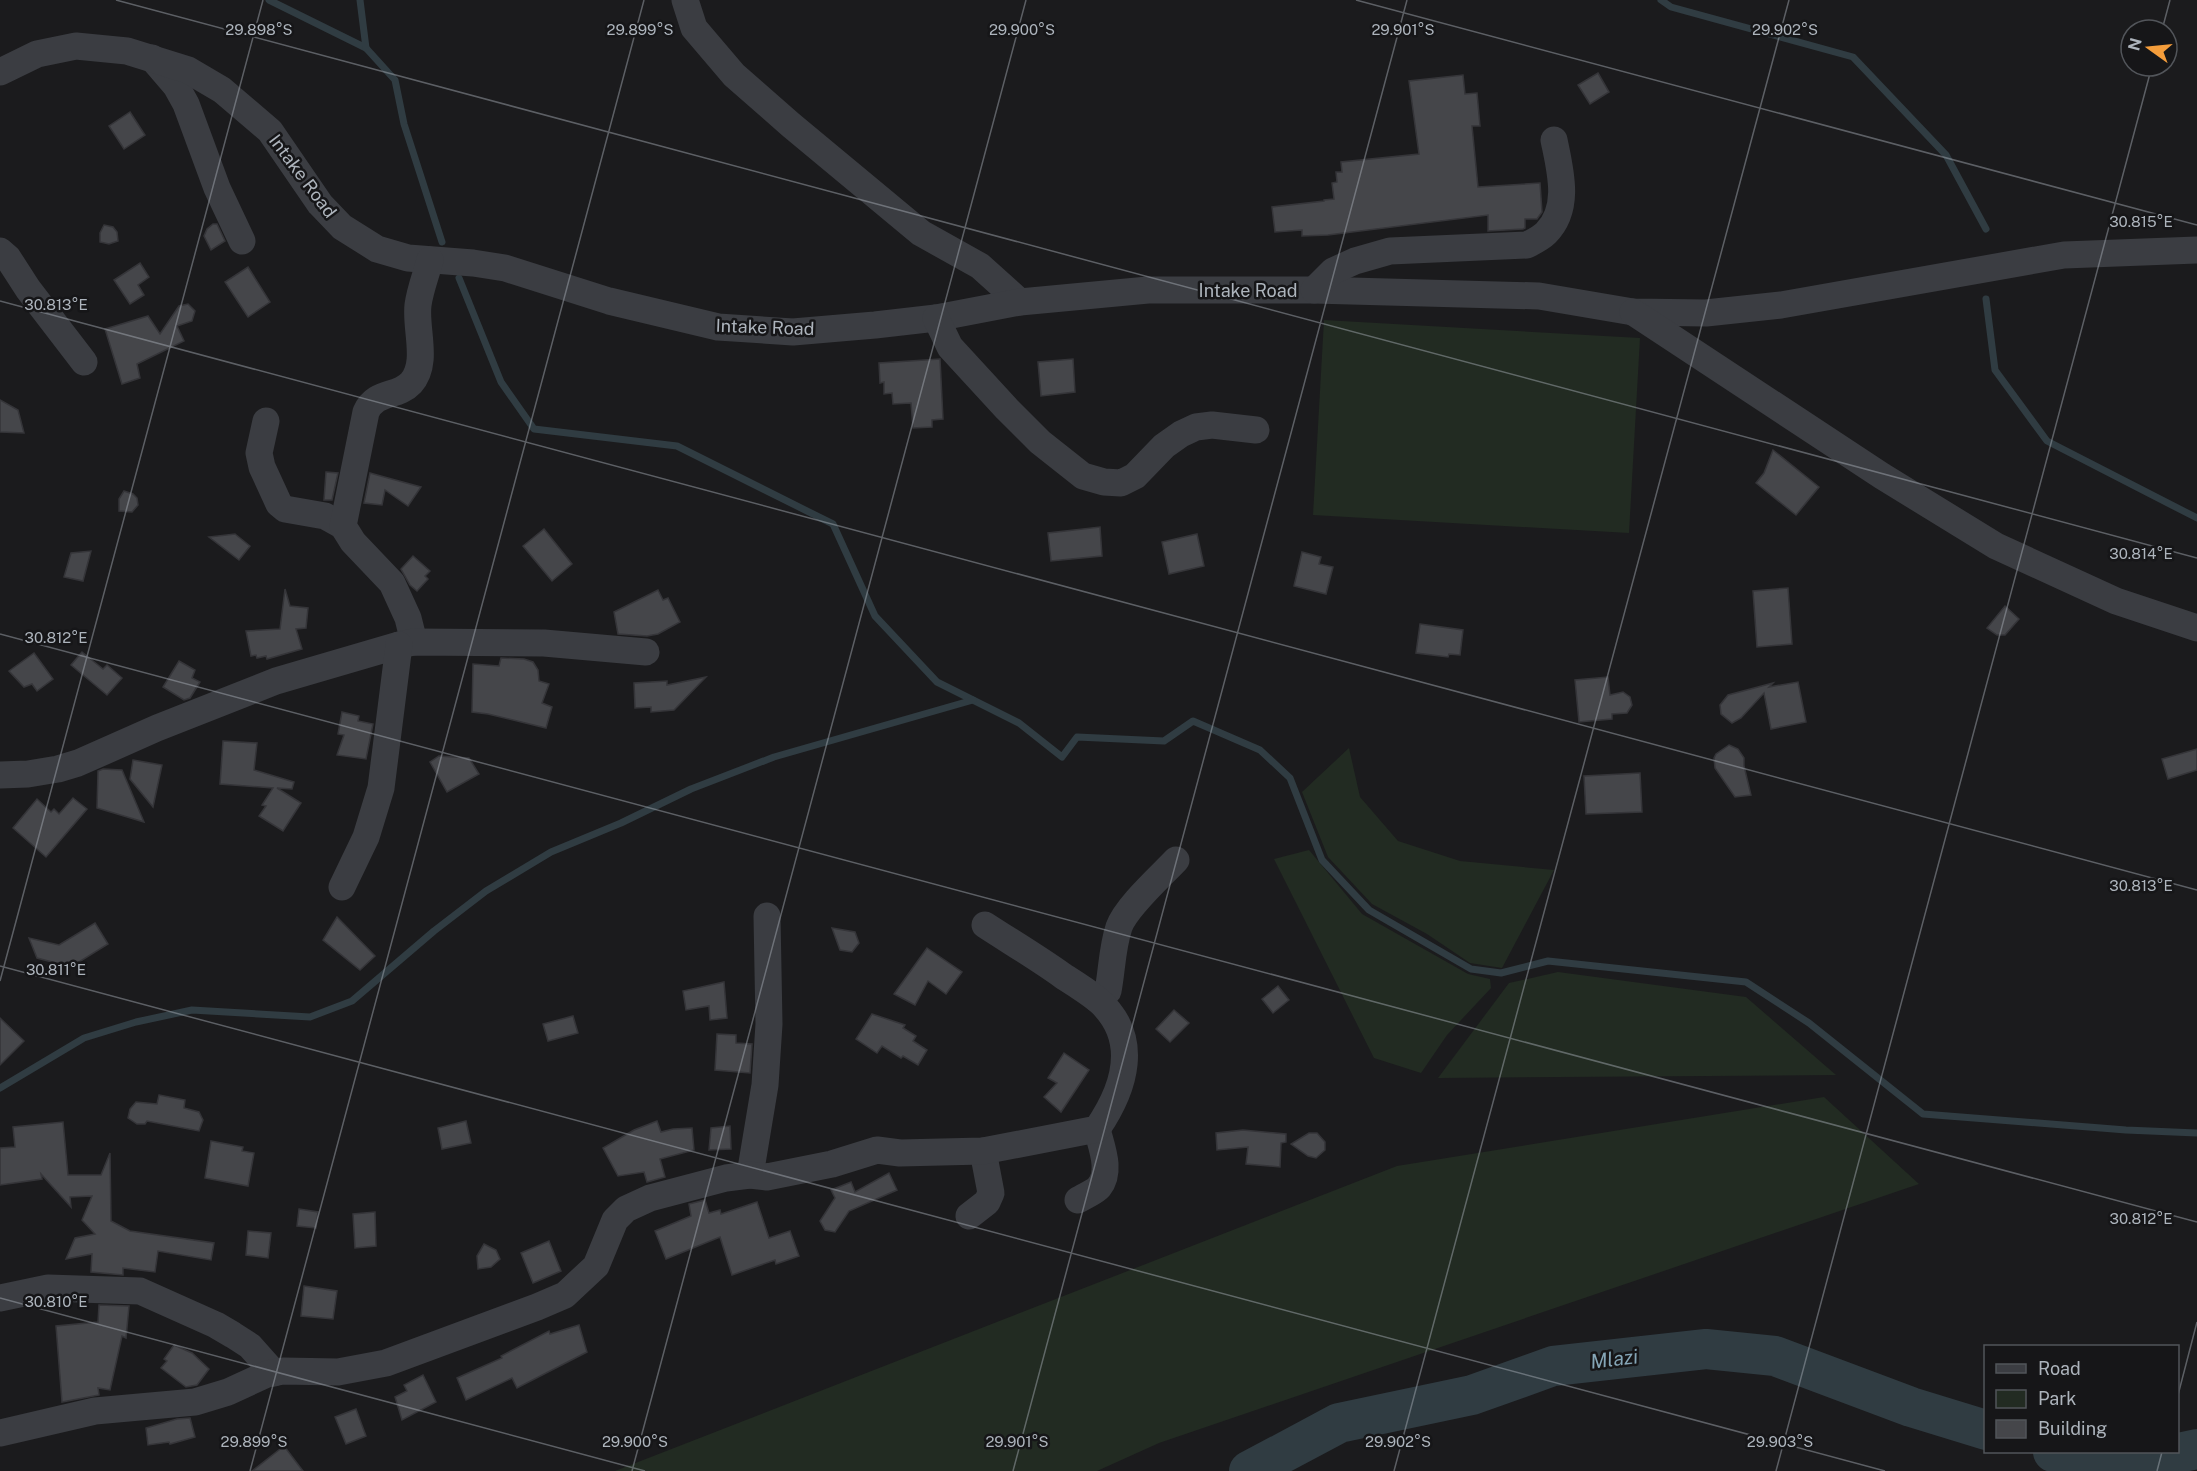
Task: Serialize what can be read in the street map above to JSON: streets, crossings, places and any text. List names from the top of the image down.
{
  "streets": {
    "street": ["Intake Road"]
  },
  "water": ["Mlazi"],
  "legend": ["Road", "Park", "Building"],
  "north": "left",
  "coordinates": [
    "29.898°S",
    "29.899°S",
    "29.900°S",
    "29.901°S",
    "29.902°S",
    "30.815°E",
    "30.813°E",
    "30.814°E",
    "30.812°E",
    "30.811°E",
    "30.810°E",
    "29.903°S"
  ]
}
